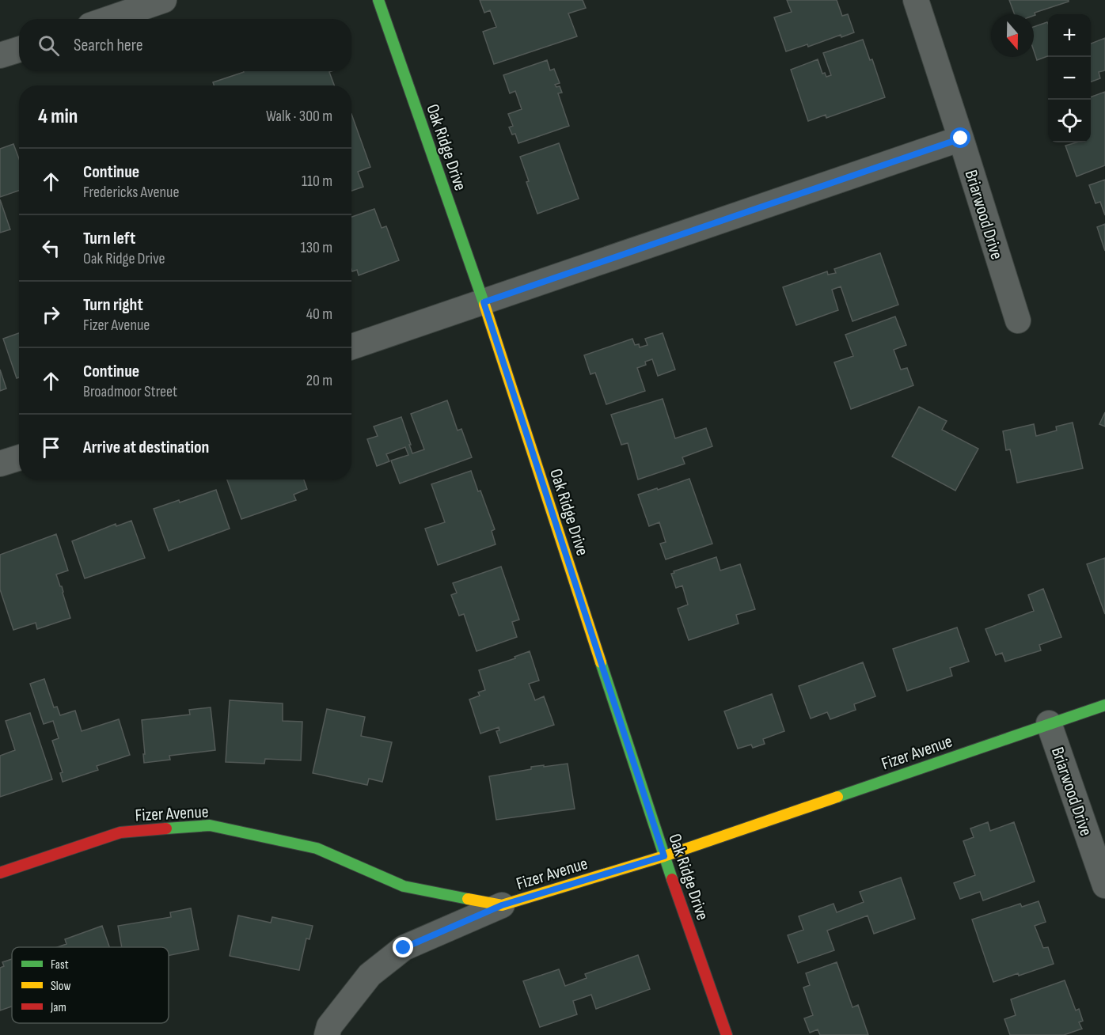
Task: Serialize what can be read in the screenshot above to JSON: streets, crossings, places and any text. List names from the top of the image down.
{
  "streets": {
    "street": ["Oak Ridge Drive", "Briarwood Drive", "Fizer Avenue"]
  },
  "crossings": [
    ["Oak Ridge Drive", "Fizer Avenue"],
    ["Briarwood Drive", "Fizer Avenue"]
  ],
  "legend": ["Fast", "Slow", "Jam"],
  "north": "bottom",
  "page": {
    "map_buttons": ["+", "−"],
    "search": "Search here",
    "heading": ["4 min", "Walk · 300 m"],
    "list": [
      ["Continue", "Fredericks Avenue", "110 m"],
      ["Turn left", "Oak Ridge Drive", "130 m"],
      ["Turn right", "Fizer Avenue", "40 m"],
      ["Continue", "Broadmoor Street", "20 m"],
      "Arrive at destination"
    ]
  }
}
